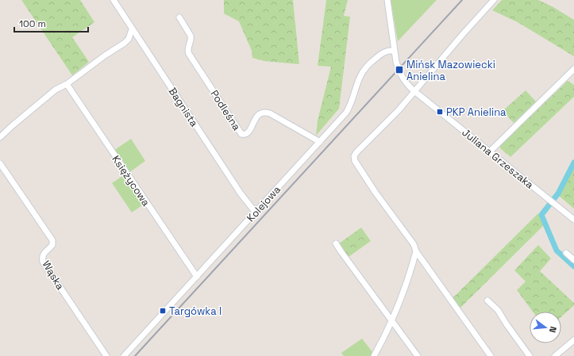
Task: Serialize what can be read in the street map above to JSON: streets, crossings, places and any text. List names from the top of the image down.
{
  "streets": {
    "street": [
      "Bagnista",
      "Podleśna",
      "Juliana Grzeszaka",
      "Księżycowa",
      "Kolejowa",
      "Wąska"
    ]
  },
  "crossings": [
    ["Bagnista", "Kolejowa"],
    ["Podleśna", "Kolejowa"],
    ["Juliana Grzeszaka", "Kolejowa"],
    ["Księżycowa", "Kolejowa"]
  ],
  "places": {
    "transit": ["Mińsk Mazowiecki Anielina", "PKP Anielina", "Targówka I"]
  },
  "scale_bar": "100 m",
  "north": "right"
}
